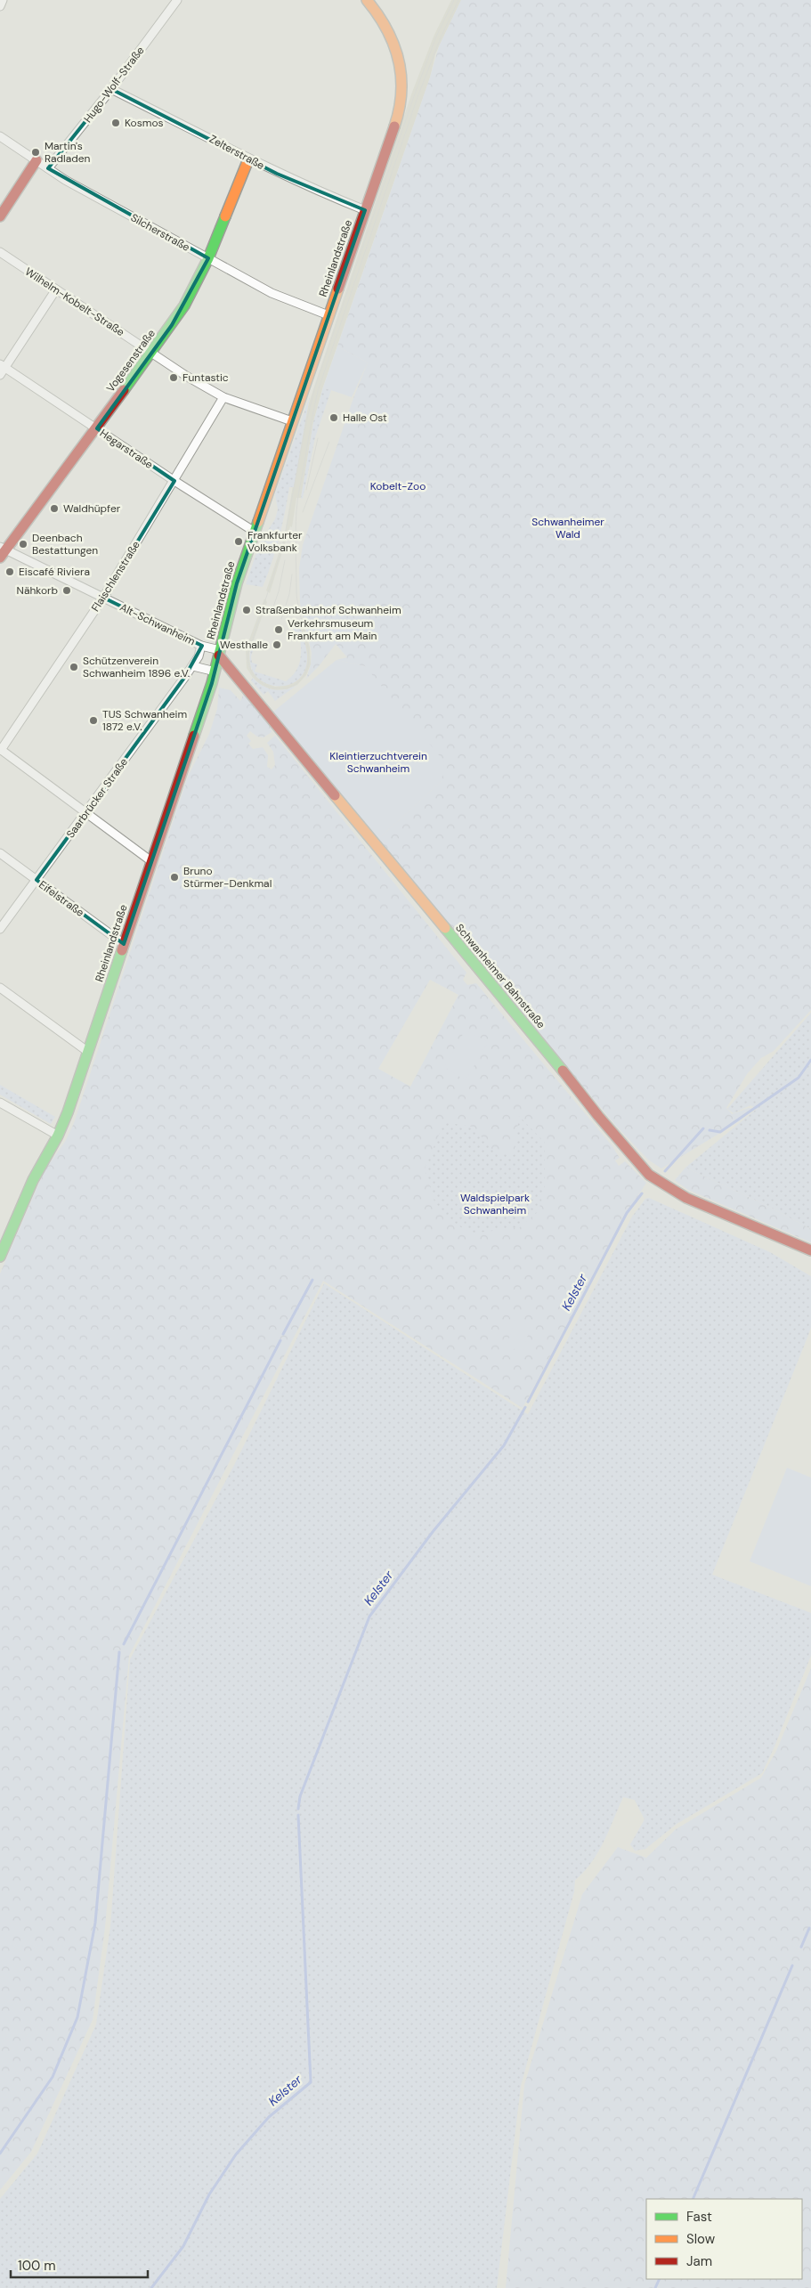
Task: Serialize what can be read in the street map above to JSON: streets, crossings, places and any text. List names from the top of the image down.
{
  "streets": {
    "street": [
      "Hugo-Wolf-Straße",
      "Zelterstraße",
      "Silcherstraße",
      "Rheinlandstraße",
      "Wilhelm-Kobelt-Straße",
      "Vogesenstraße",
      "Hegarstraße",
      "Flaischlenstraße",
      "Alt-Schwanheim",
      "Saarbrücker Straße",
      "Eifelstraße",
      "Schwanheimer Bahnstraße"
    ]
  },
  "crossings": [
    ["Hugo-Wolf-Straße", "Zelterstraße"],
    ["Hugo-Wolf-Straße", "Silcherstraße"],
    ["Zelterstraße", "Rheinlandstraße"],
    ["Zelterstraße", "Vogesenstraße"],
    ["Silcherstraße", "Rheinlandstraße"],
    ["Silcherstraße", "Vogesenstraße"],
    ["Rheinlandstraße", "Wilhelm-Kobelt-Straße"],
    ["Rheinlandstraße", "Hegarstraße"],
    ["Rheinlandstraße", "Alt-Schwanheim"],
    ["Rheinlandstraße", "Eifelstraße"],
    ["Rheinlandstraße", "Schwanheimer Bahnstraße"],
    ["Wilhelm-Kobelt-Straße", "Vogesenstraße"],
    ["Wilhelm-Kobelt-Straße", "Flaischlenstraße"],
    ["Vogesenstraße", "Hegarstraße"],
    ["Vogesenstraße", "Alt-Schwanheim"],
    ["Hegarstraße", "Flaischlenstraße"],
    ["Flaischlenstraße", "Alt-Schwanheim"],
    ["Alt-Schwanheim", "Saarbrücker Straße"],
    ["Alt-Schwanheim", "Schwanheimer Bahnstraße"],
    ["Saarbrücker Straße", "Eifelstraße"]
  ],
  "water": ["Kelster"],
  "parks": [
    "Kobelt-Zoo",
    "Schwanheimer Wald",
    "Kleintierzuchtverein Schwanheim",
    "Waldspielpark Schwanheim"
  ],
  "places": [
    "Kosmos",
    "Martin's Radladen",
    "Funtastic",
    "Halle Ost",
    "Waldhüpfer",
    "Frankfurter Volksbank",
    "Deenbach Bestattungen",
    "Eiscafé Riviera",
    "Nähkorb",
    "Straßenbahnhof Schwanheim",
    "Verkehrsmuseum Frankfurt am Main",
    "Westhalle",
    "Schützenverein Schwanheim 1896 e.V.",
    "TUS Schwanheim 1872 e.V.",
    "Bruno Stürmer-Denkmal"
  ],
  "legend": ["Fast", "Slow", "Jam"],
  "scale_bar": "100 m"
}
